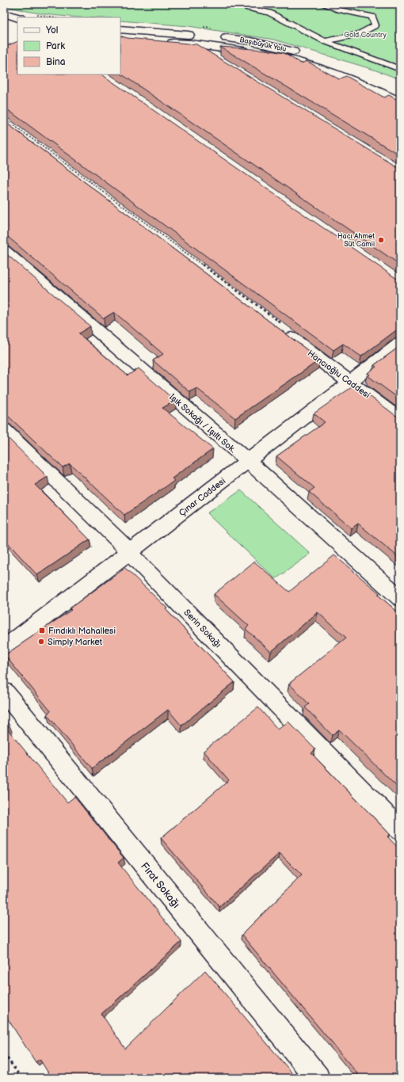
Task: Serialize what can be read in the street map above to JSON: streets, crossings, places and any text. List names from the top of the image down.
{
  "streets": {
    "street": [
      "Başıbüyük Yolu",
      "Hancıoğlu Caddesi",
      "Işık Sokağı / Işıltı Sok.",
      "Çınar Caddesi",
      "Serin Sokağı",
      "Fırat Sokağı"
    ]
  },
  "crossings": [
    ["Hancıoğlu Caddesi", "Çınar Caddesi"],
    ["Işık Sokağı / Işıltı Sok.", "Çınar Caddesi"],
    ["Çınar Caddesi", "Serin Sokağı"]
  ],
  "parks": ["Gold Country"],
  "places": {
    "other": ["Hacı Ahmet Süt Camii", "Simply Market"],
    "transit": ["Fındıklı Mahallesi"]
  },
  "legend": ["Yol", "Park", "Bina"]
}
